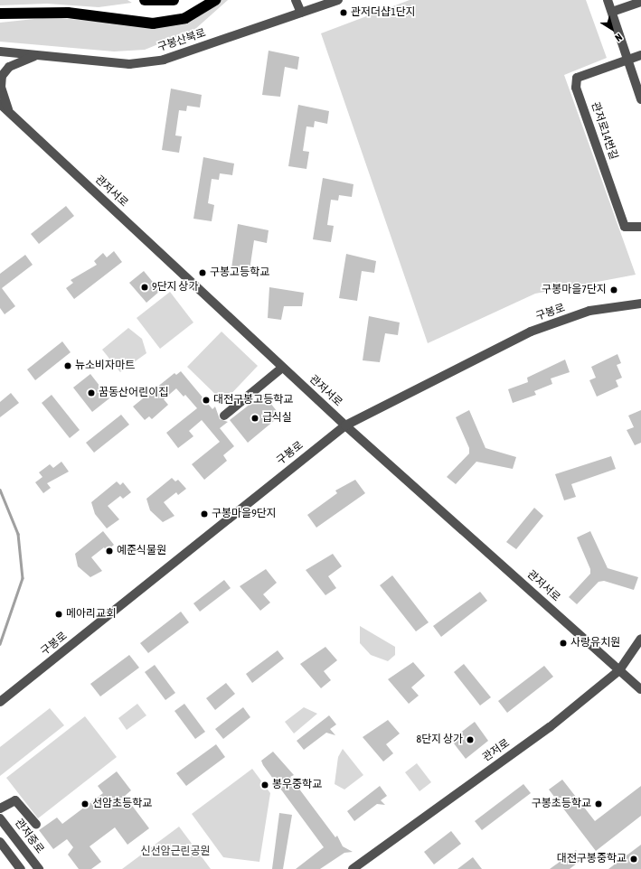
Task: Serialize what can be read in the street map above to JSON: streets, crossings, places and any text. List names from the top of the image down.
{
  "streets": {
    "street": [
      "구봉산북로",
      "관저로14번길",
      "관저서로",
      "구봉로",
      "관저로",
      "관저중로"
    ]
  },
  "crossings": [
    ["관저서로", "구봉로"],
    ["관저서로", "관저로"]
  ],
  "parks": ["신선암근린공원"],
  "places": [
    "관저더샵1단지",
    "구봉고등학교",
    "9단지 상가",
    "구봉마을7단지",
    "뉴소비자마트",
    "꿈동산어린이집",
    "대전구봉고등학교",
    "급식실",
    "구봉마을9단지",
    "예준식물원",
    "메아리교회",
    "사랑유치원",
    "8단지 상가",
    "봉우중학교",
    "선암초등학교",
    "구봉초등학교",
    "대전구봉중학교"
  ],
  "north": "bottom right"
}
